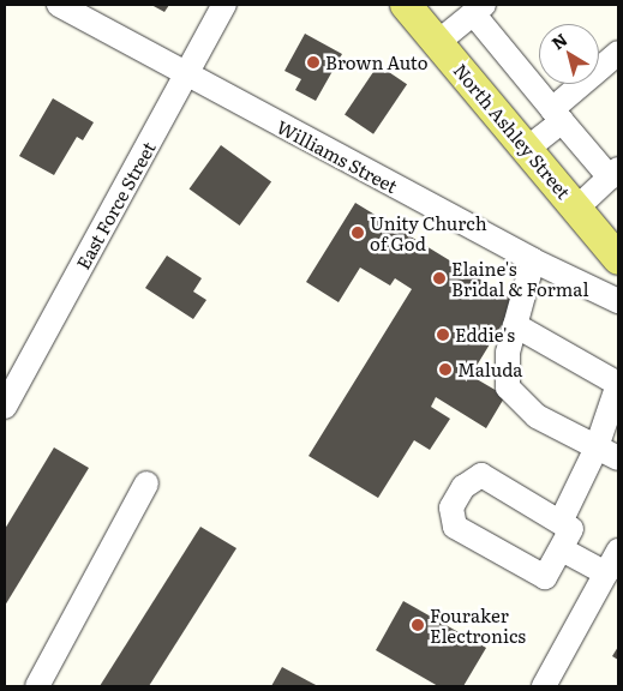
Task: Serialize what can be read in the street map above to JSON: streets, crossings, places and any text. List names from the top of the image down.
{
  "streets": {
    "main road": ["North Ashley Street"],
    "street": ["Williams Street", "East Force Street"]
  },
  "crossings": [
    ["Williams Street", "East Force Street"]
  ],
  "places": [
    "Brown Auto",
    "Unity Church of God",
    "Elaine's Bridal & Formal",
    "Eddie's",
    "Maluda",
    "Fouraker Electronics"
  ],
  "north": "top left"
}
